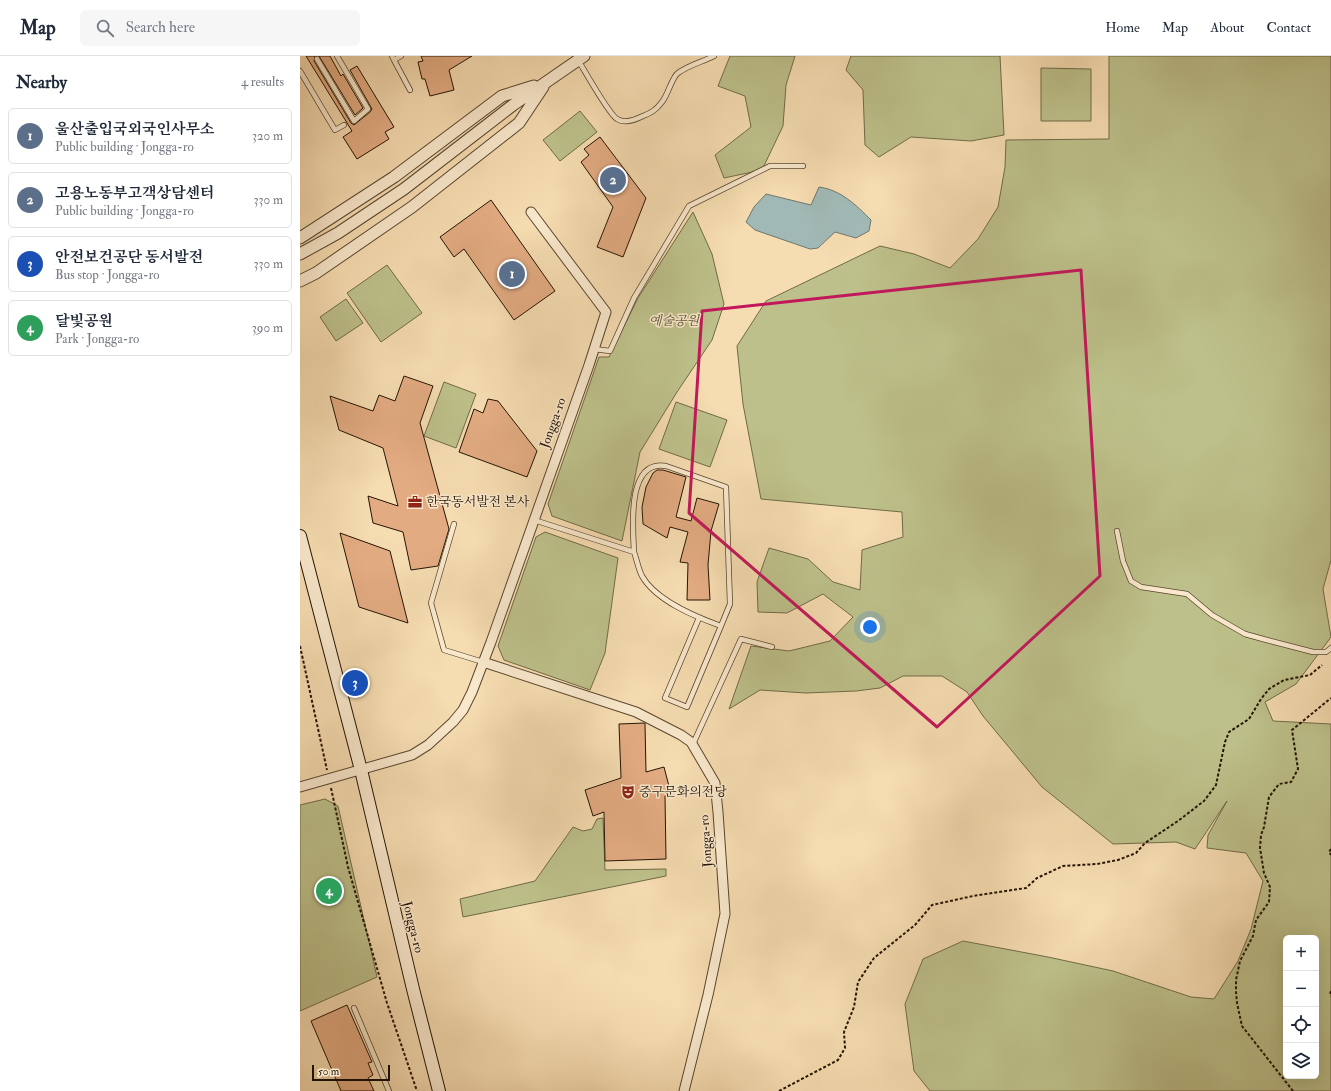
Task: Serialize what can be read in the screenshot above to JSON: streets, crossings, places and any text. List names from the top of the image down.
{
  "streets": {
    "main road": ["Jongga-ro"]
  },
  "parks": ["예술공원"],
  "places": {
    "office": ["한국동서발전 본사"],
    "theatre": ["중구문화의전당"]
  },
  "scale_bar": "50 m",
  "page": {
    "header": "Map",
    "search": "Search here",
    "nav": [
      "Home",
      "Map",
      "About",
      "Contact"
    ],
    "heading": ["Nearby", "4 results"],
    "list": [
      {
        "mark": "1",
        "name": "울산출입국외국인사무소",
        "note": "Public building · Jongga-ro",
        "value": "320 m"
      },
      {
        "mark": "2",
        "name": "고용노동부고객상담센터",
        "note": "Public building · Jongga-ro",
        "value": "330 m"
      },
      {
        "mark": "3",
        "name": "안전보건공단 동서발전",
        "note": "Bus stop · Jongga-ro",
        "value": "330 m"
      },
      {
        "mark": "4",
        "name": "달빛공원",
        "note": "Park · Jongga-ro",
        "value": "390 m"
      }
    ],
    "pins": [
      "2",
      "1",
      "3",
      "4"
    ],
    "map_buttons": ["+", "−"],
    "scale": "50 m"
  }
}
